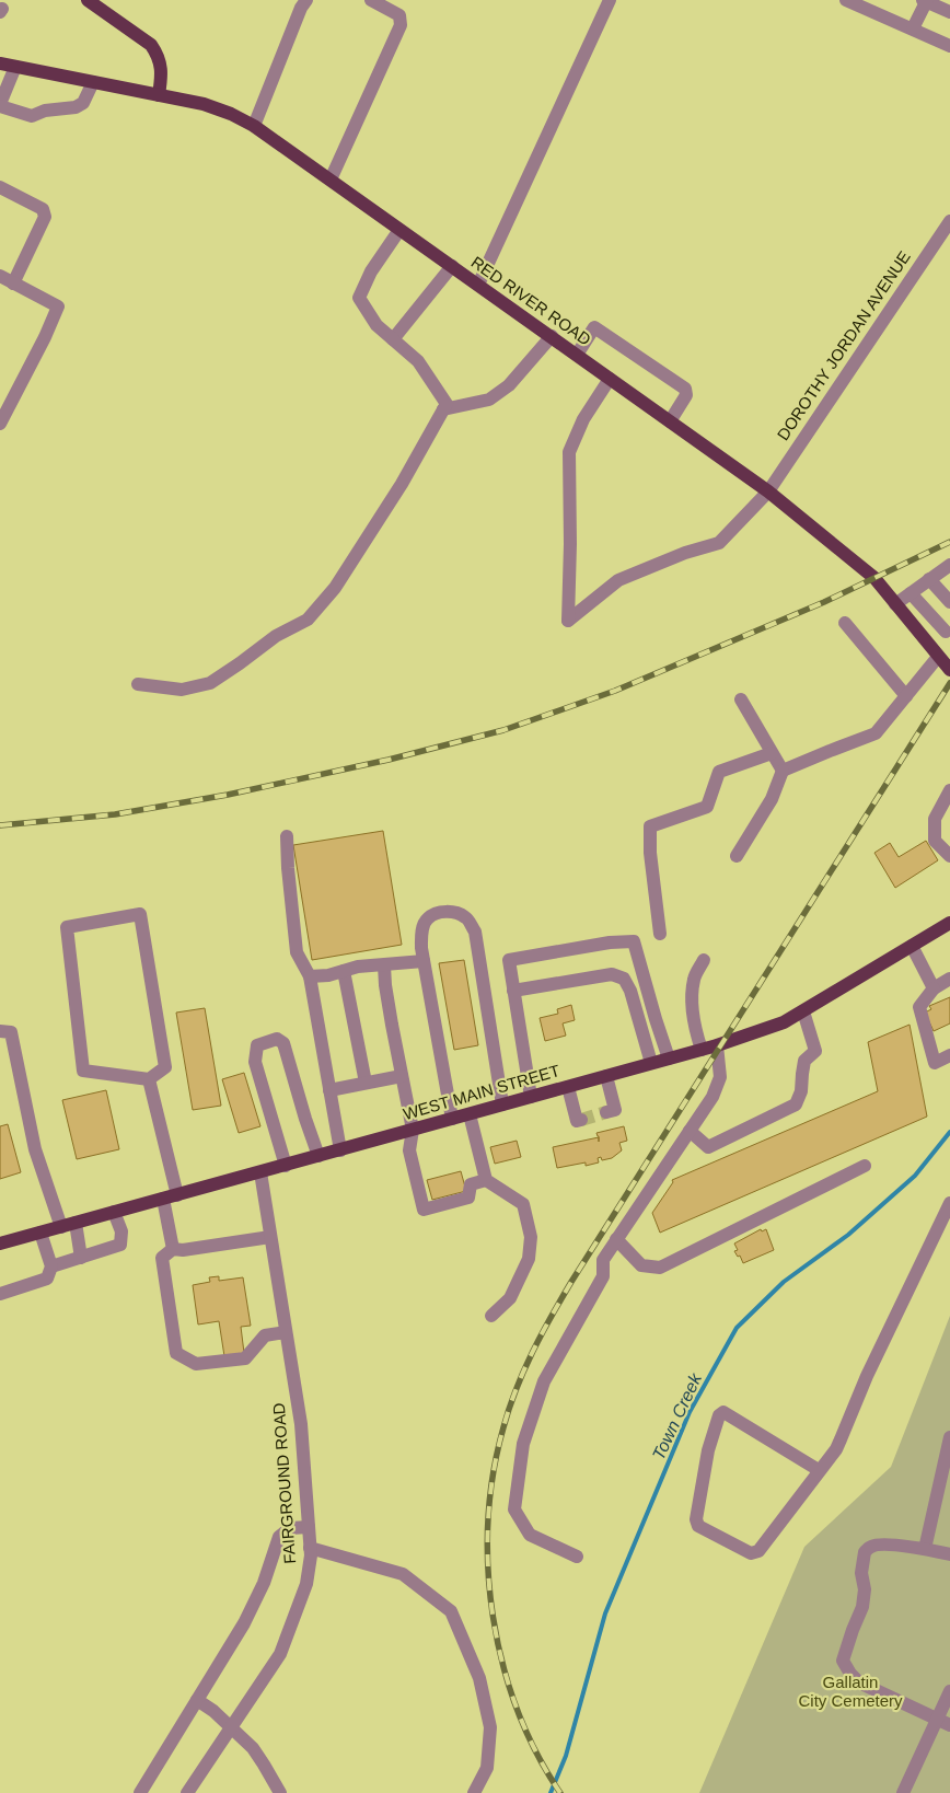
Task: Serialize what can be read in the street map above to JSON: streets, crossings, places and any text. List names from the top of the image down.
{
  "streets": {
    "main road": ["RED RIVER ROAD", "WEST MAIN STREET"],
    "street": ["DOROTHY JORDAN AVENUE", "FAIRGROUND ROAD"]
  },
  "crossings": [
    ["RED RIVER ROAD", "DOROTHY JORDAN AVENUE"],
    ["WEST MAIN STREET", "FAIRGROUND ROAD"]
  ],
  "water": ["Town Creek"],
  "parks": ["Gallatin City Cemetery"]
}
